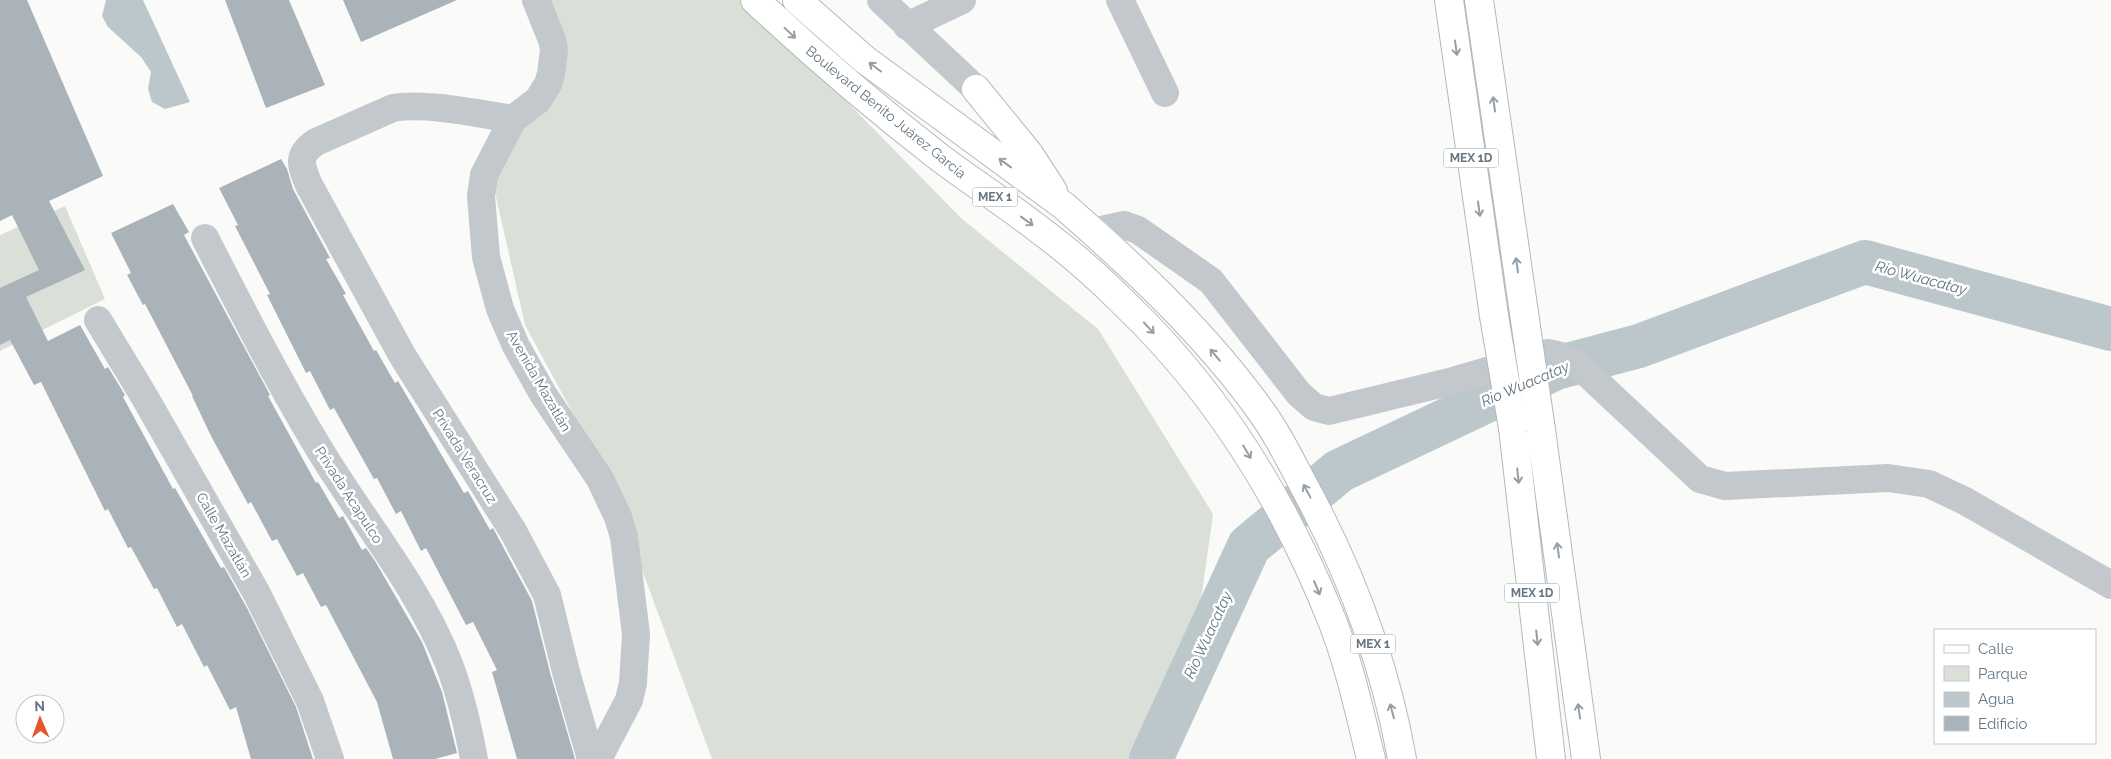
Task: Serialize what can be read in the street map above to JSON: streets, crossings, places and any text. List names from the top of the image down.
{
  "streets": {
    "main road": ["Boulevard Benito Juárez García", "MEX 1D", "MEX 1"],
    "street": [
      "Avenida Mazatlán",
      "Privada Veracruz",
      "Privada Acapulco",
      "Calle Mazatlán"
    ]
  },
  "crossings": [
    ["Avenida Mazatlán", "Privada Veracruz"]
  ],
  "water": ["Rio Wuacatay"],
  "legend": [
    "Calle",
    "Parque",
    "Agua",
    "Edificio"
  ],
  "north": "top"
}
